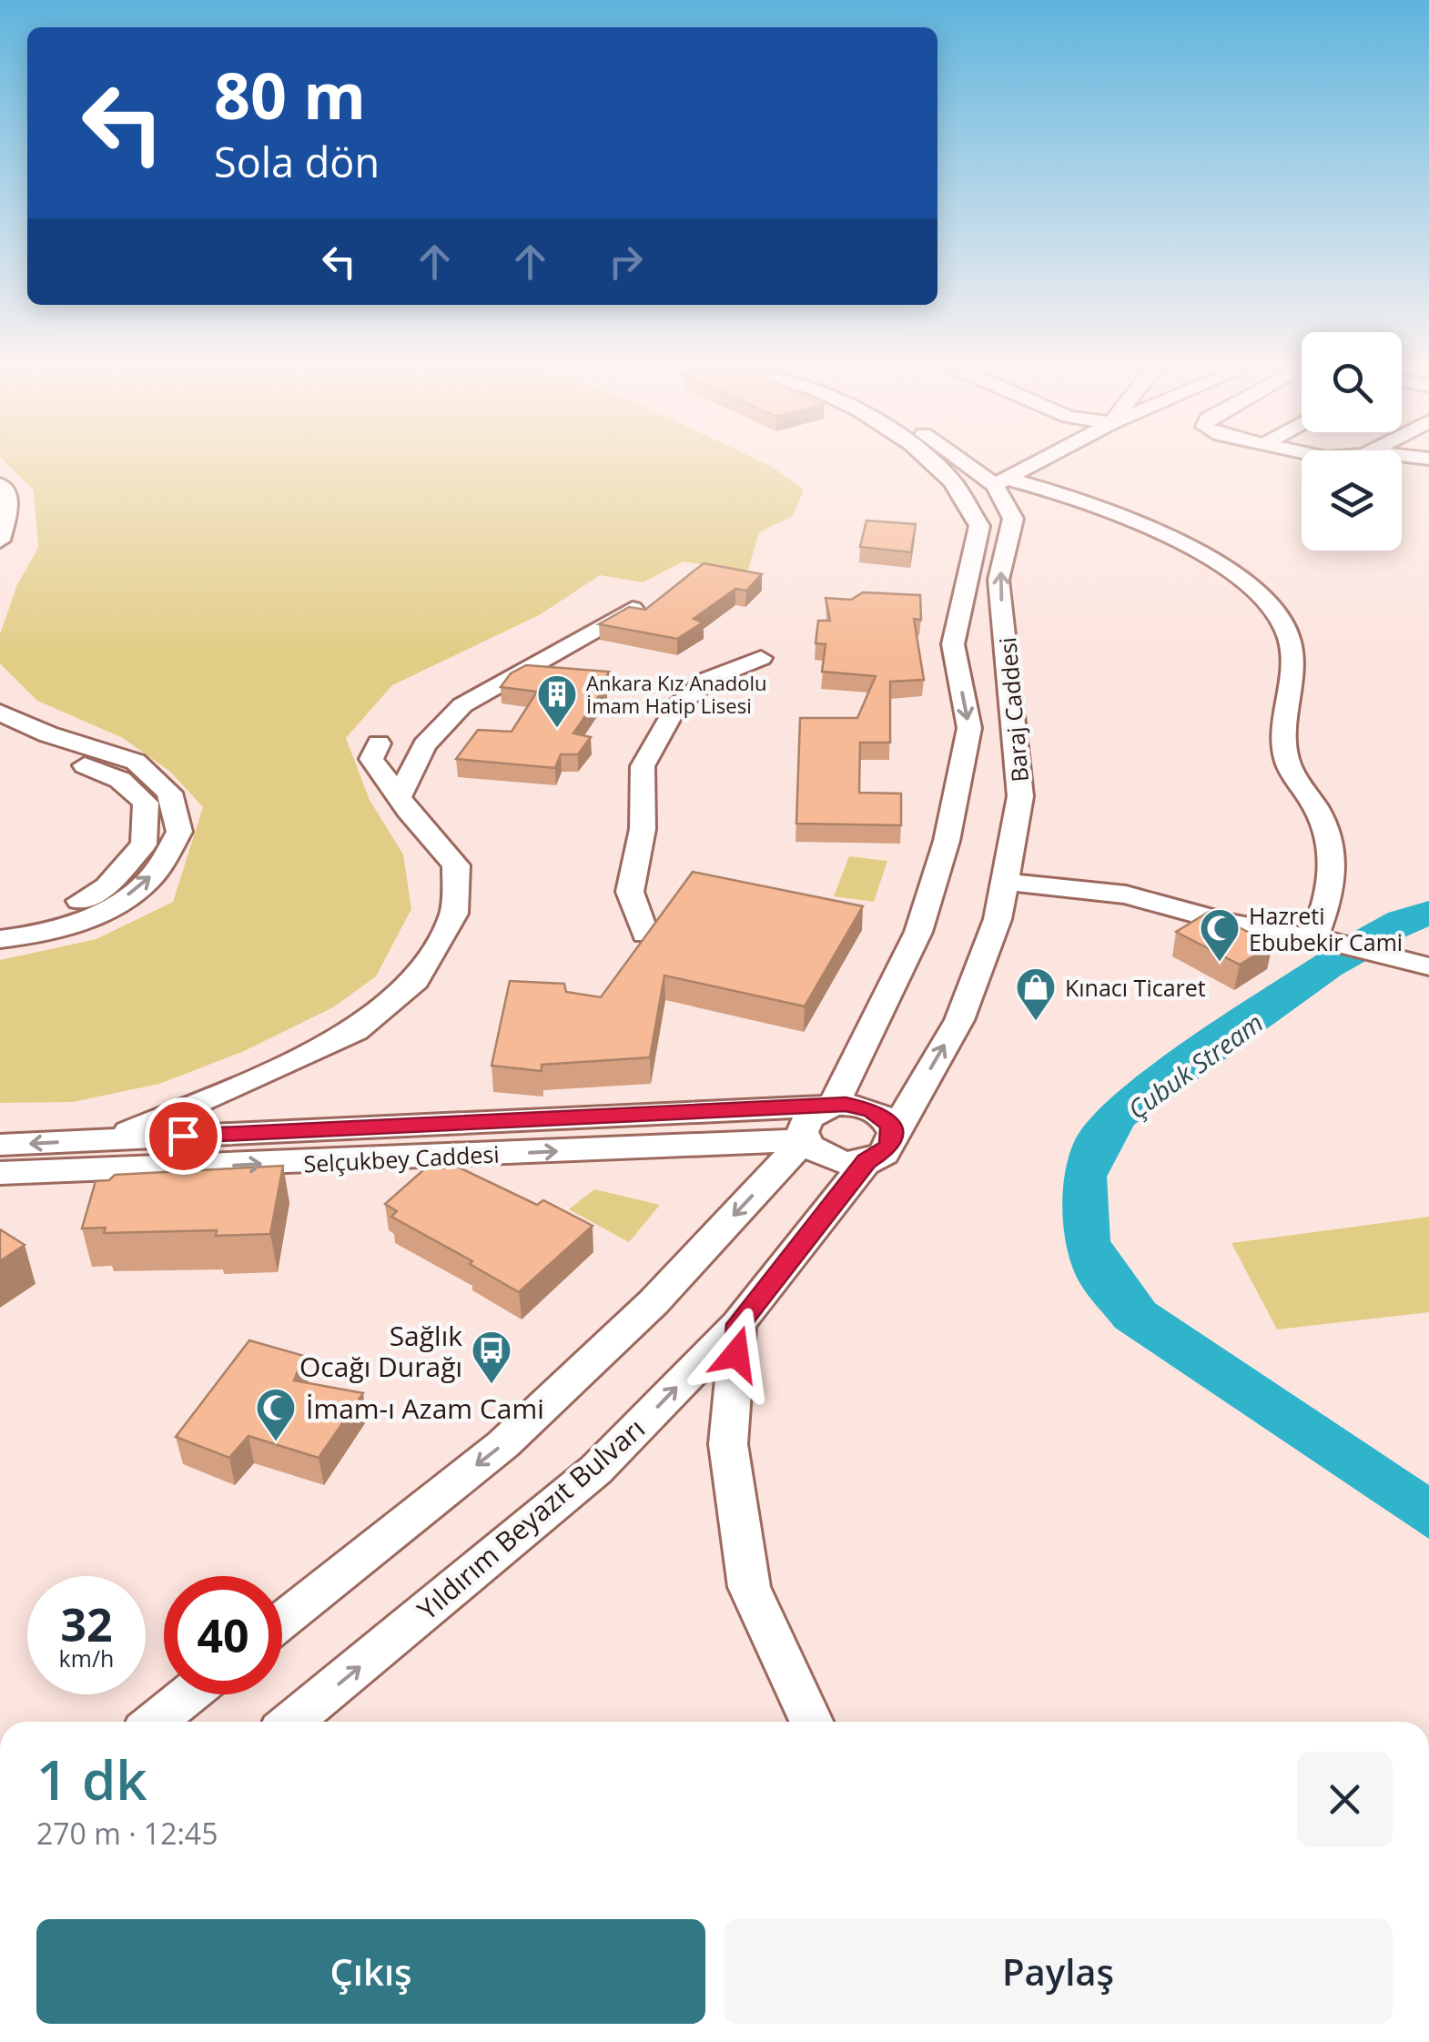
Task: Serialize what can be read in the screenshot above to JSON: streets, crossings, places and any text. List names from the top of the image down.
{
  "streets": {
    "street": ["Baraj Caddesi", "Selçukbey Caddesi", "Yıldırım Beyazıt Bulvarı"]
  },
  "crossings": [
    ["Baraj Caddesi", "Selçukbey Caddesi"],
    ["Baraj Caddesi", "Yıldırım Beyazıt Bulvarı"],
    ["Selçukbey Caddesi", "Yıldırım Beyazıt Bulvarı"]
  ],
  "water": ["Çubuk Stream"],
  "places": {
    "building": ["Ankara Kız Anadolu İmam Hatip Lisesi"],
    "mosque": ["Hazreti Ebubekir Cami", "İmam-ı Azam Cami"],
    "shop": ["Kınacı Ticaret"],
    "bus stop": ["Sağlık Ocağı Durağı"]
  },
  "page": {
    "turn": ["80 m", "Sola dön"],
    "speed": "32 km/h",
    "limit": "40",
    "heading": ["1 dk", "270 m · 12:45"],
    "buttons": ["Çıkış", "Paylaş"]
  }
}
